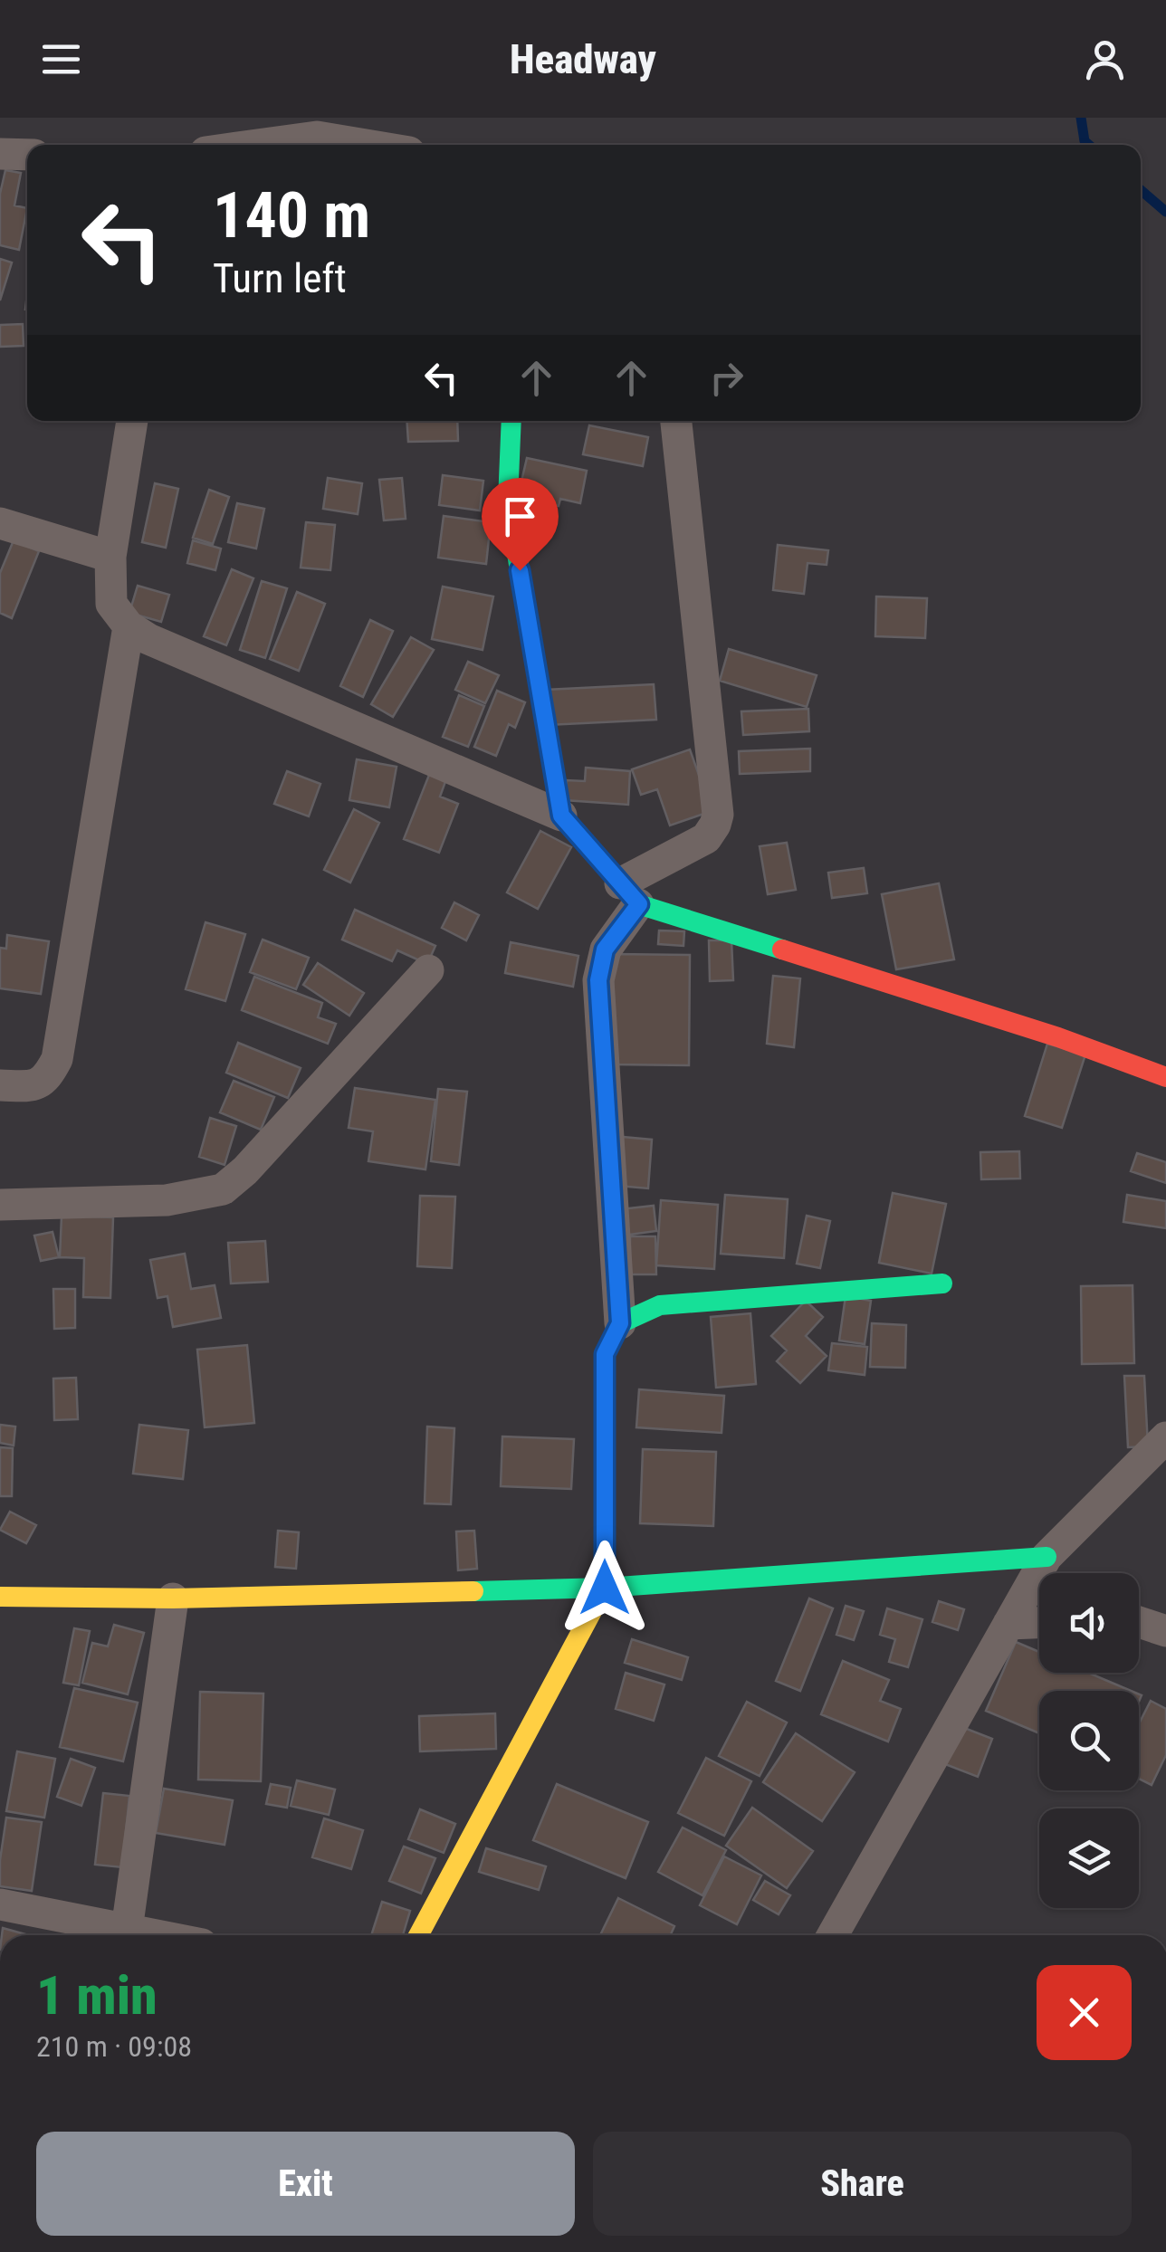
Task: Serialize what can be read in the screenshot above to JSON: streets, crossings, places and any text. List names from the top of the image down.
{
  "page": {
    "header": "Headway",
    "turn": ["140 m", "Turn left"],
    "heading": ["1 min", "210 m · 09:08"],
    "buttons": ["Exit", "Share"]
  }
}
